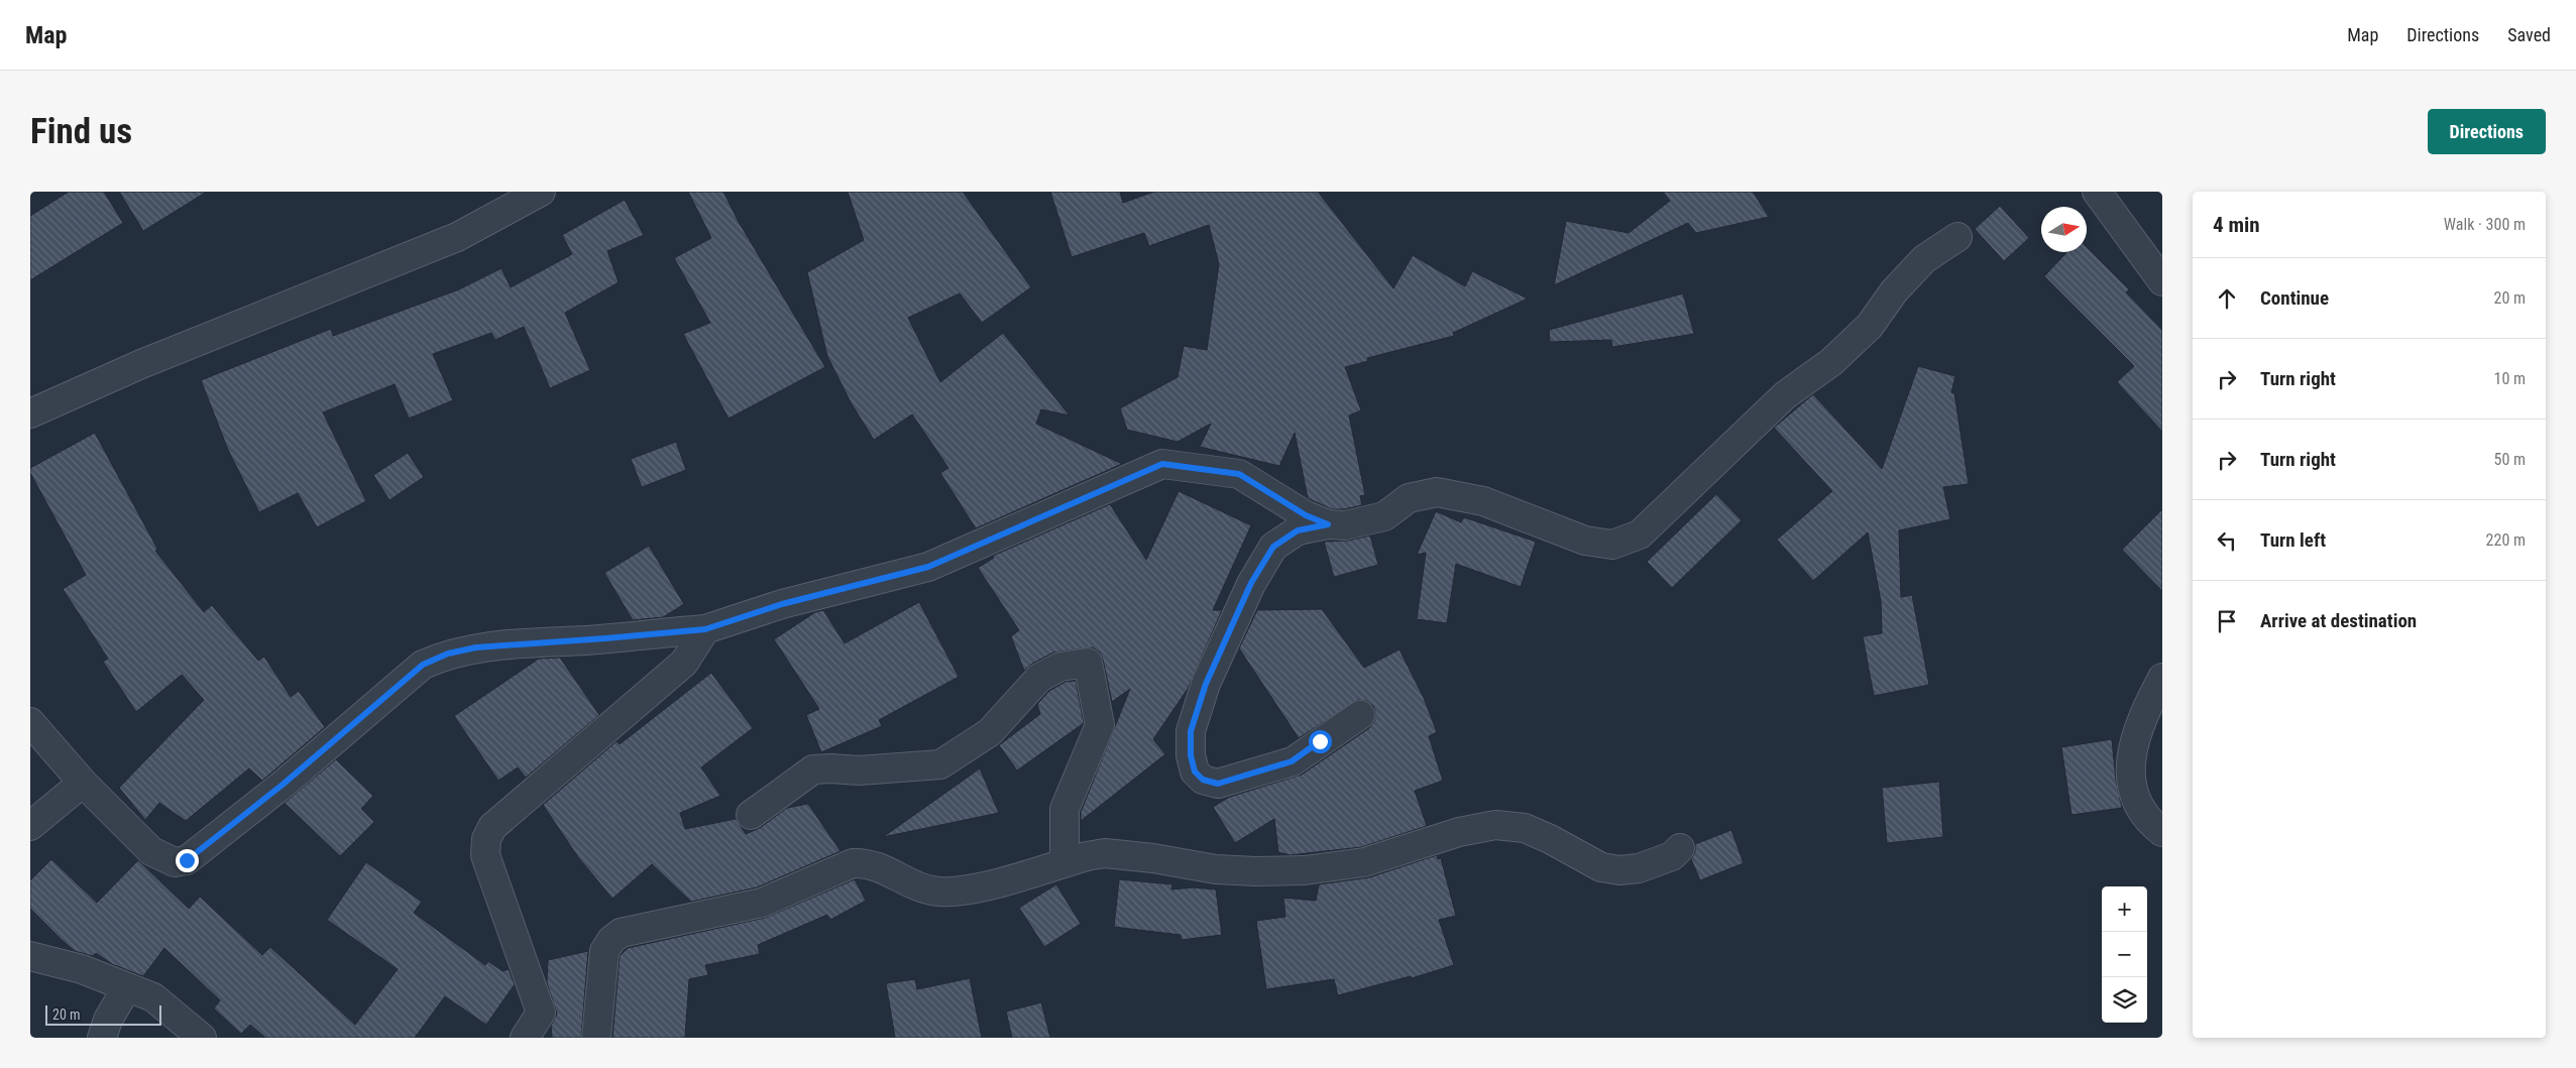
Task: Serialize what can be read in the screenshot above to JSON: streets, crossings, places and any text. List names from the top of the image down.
{
  "scale_bar": "20 m",
  "north": "right",
  "page": {
    "header": "Map",
    "nav": ["Map", "Directions", "Saved"],
    "buttons": "Directions",
    "title": "Find us",
    "heading": ["4 min", "Walk · 300 m"],
    "list": [
      ["Continue", "20 m"],
      ["Turn right", "10 m"],
      ["Turn right", "50 m"],
      ["Turn left", "220 m"],
      "Arrive at destination"
    ],
    "map_buttons": ["+", "−"],
    "scale": "20 m"
  }
}
